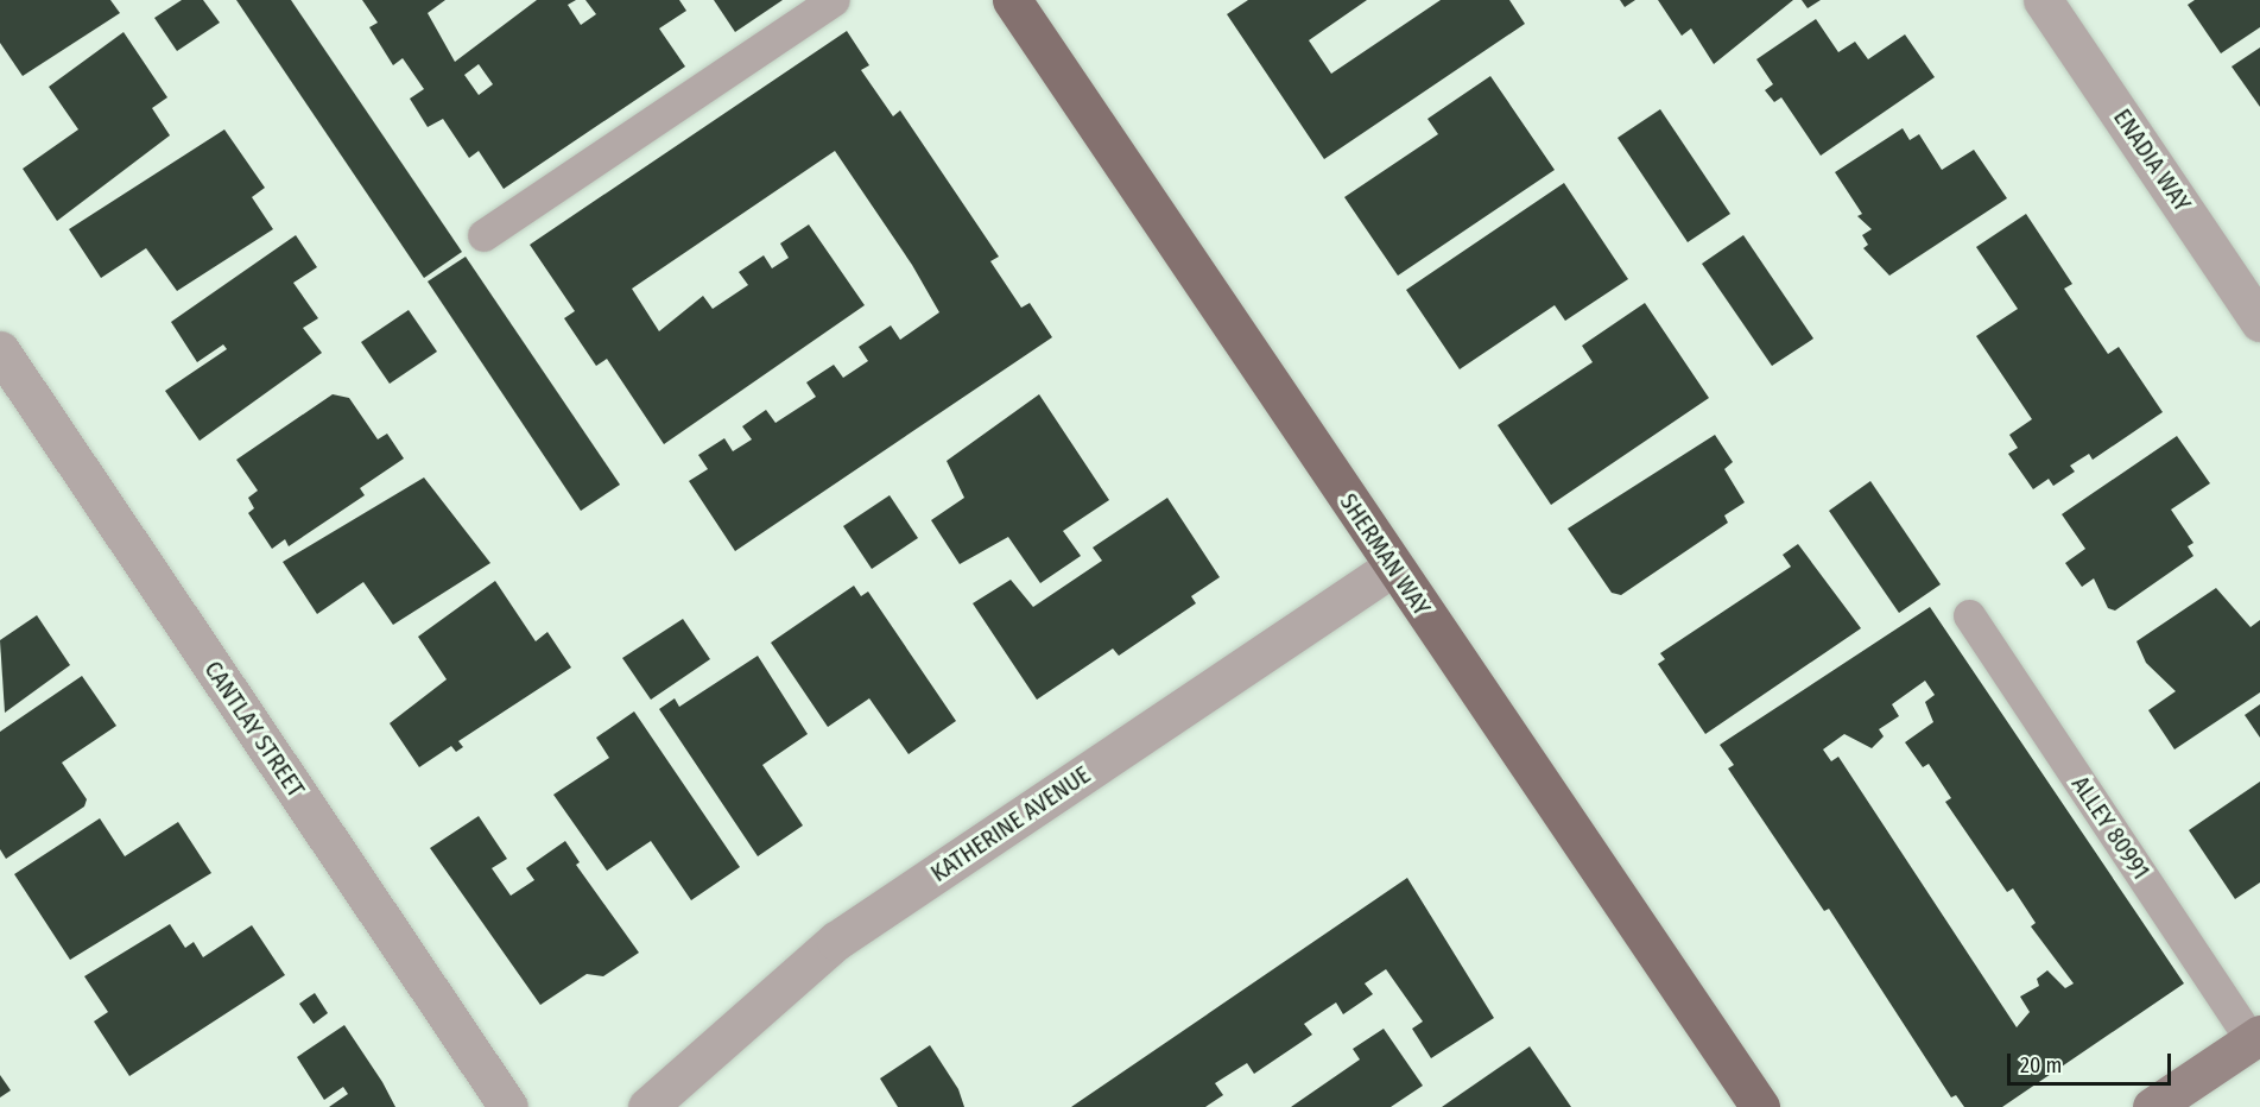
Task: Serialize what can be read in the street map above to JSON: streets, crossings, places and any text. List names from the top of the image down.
{
  "streets": {
    "main road": ["SHERMAN WAY"],
    "street": ["ENADIA WAY", "CANTLAY STREET", "KATHERINE AVENUE"],
    "lane": ["ALLEY 80991"]
  },
  "crossings": [
    ["SHERMAN WAY", "KATHERINE AVENUE"]
  ],
  "scale_bar": "20 m"
}
